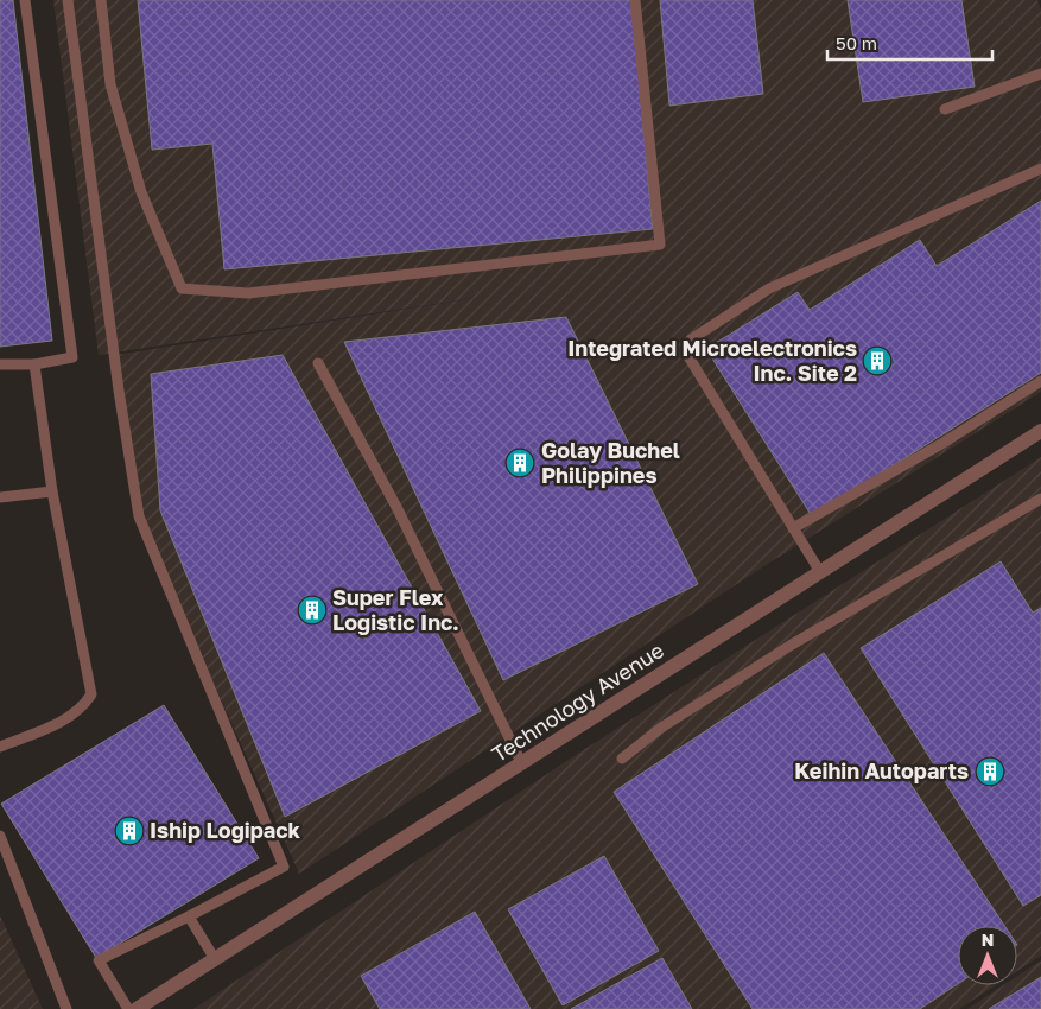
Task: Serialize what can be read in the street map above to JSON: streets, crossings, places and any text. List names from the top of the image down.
{
  "streets": {
    "street": ["Technology Avenue"]
  },
  "places": {
    "building": [
      "Integrated Microelectronics Inc. Site 2",
      "Golay Buchel Philippines",
      "Super Flex Logistic Inc.",
      "Keihin Autoparts",
      "Iship Logipack"
    ]
  },
  "scale_bar": "50 m",
  "north": "top"
}
